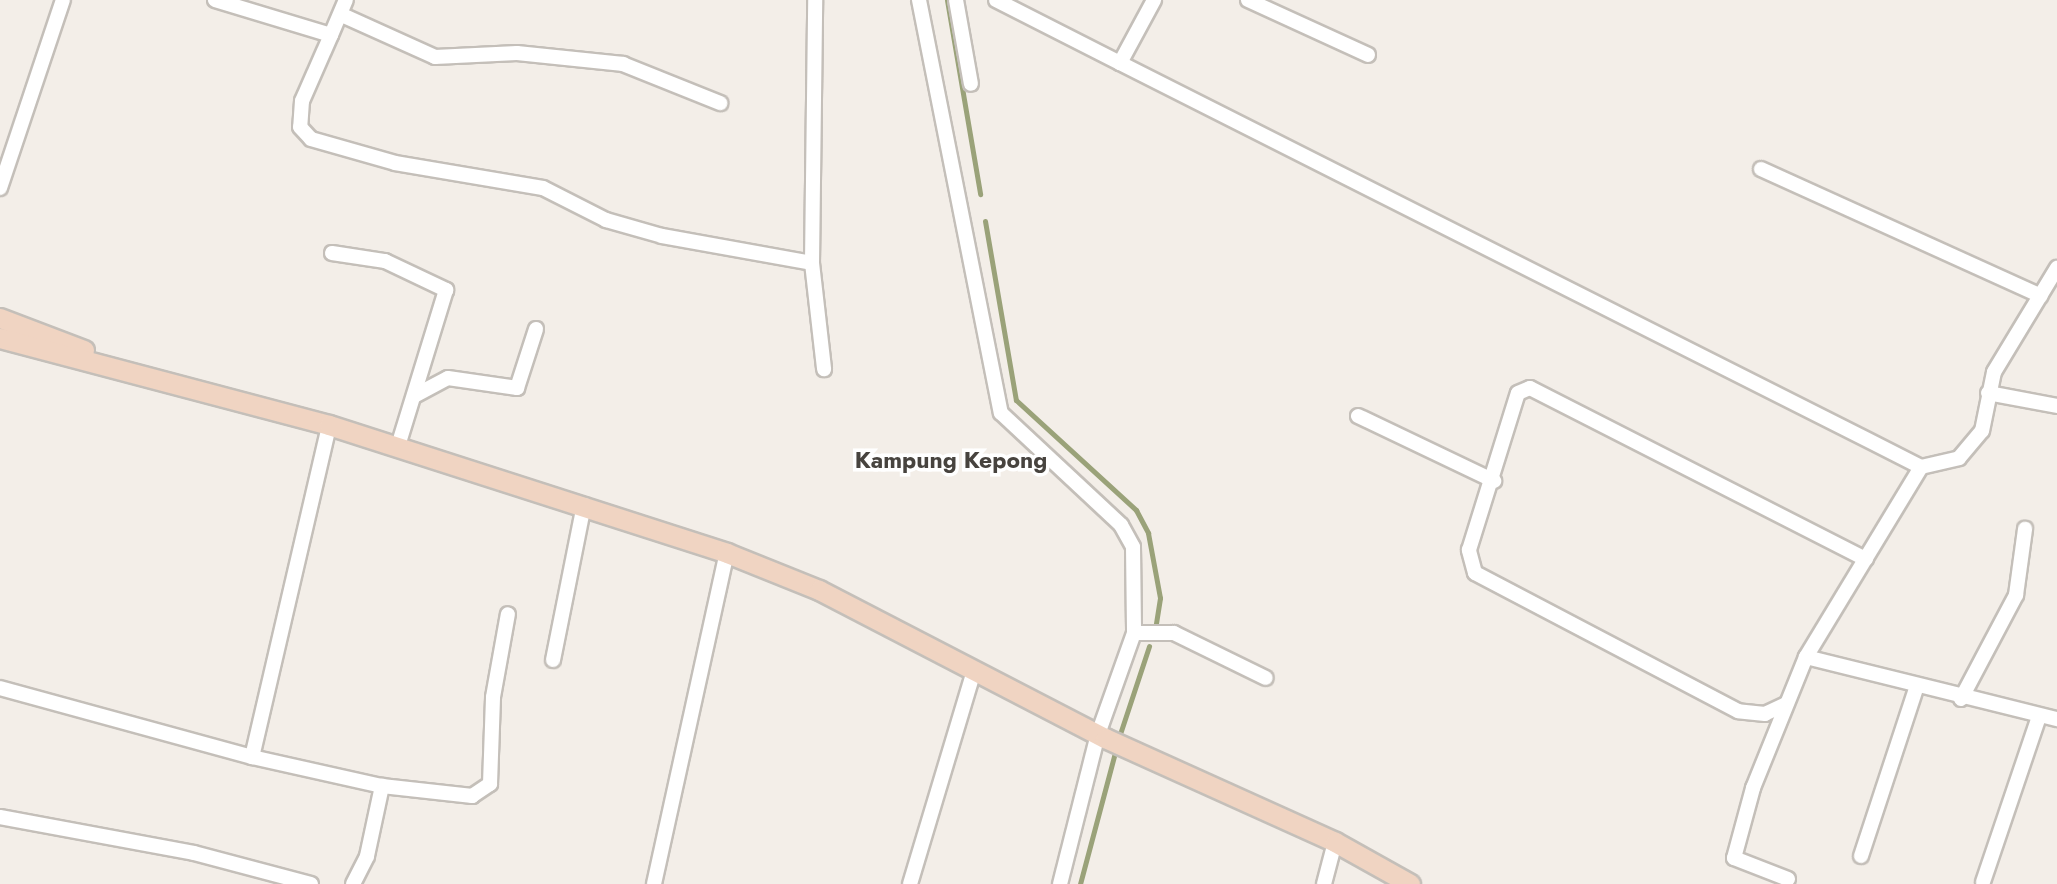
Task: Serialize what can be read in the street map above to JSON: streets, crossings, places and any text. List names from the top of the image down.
{
  "districts": ["Kampung Kepong"]
}
